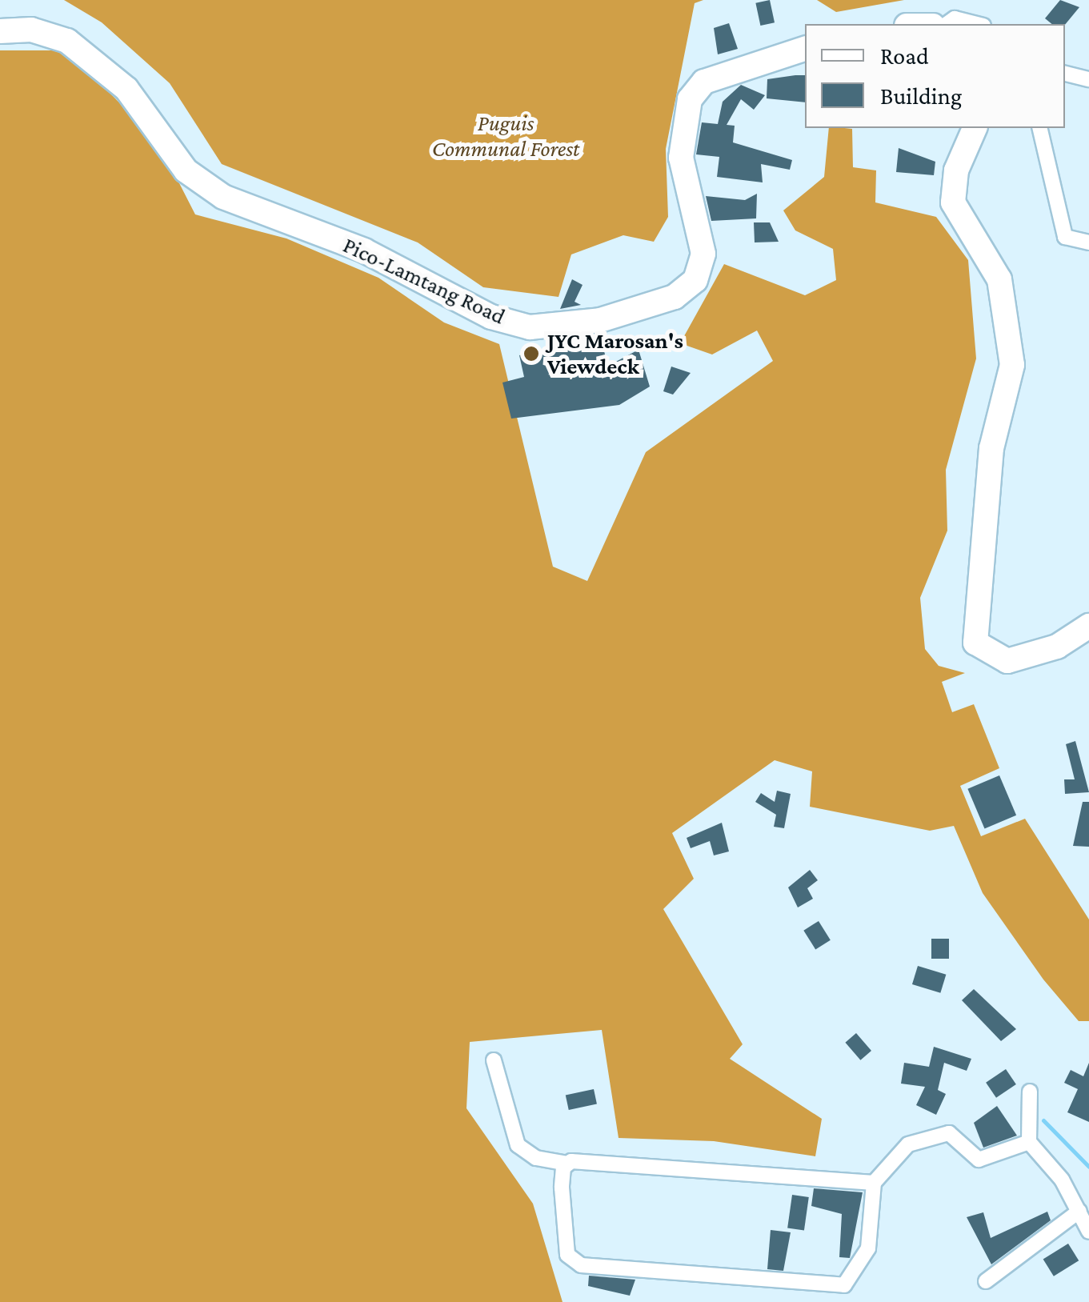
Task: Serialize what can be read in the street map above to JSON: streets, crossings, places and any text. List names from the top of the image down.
{
  "streets": {
    "main road": ["Pico-Lamtang Road"]
  },
  "parks": ["Puguis Communal Forest"],
  "places": ["JYC Marosan's Viewdeck"],
  "legend": ["Road", "Building"]
}
